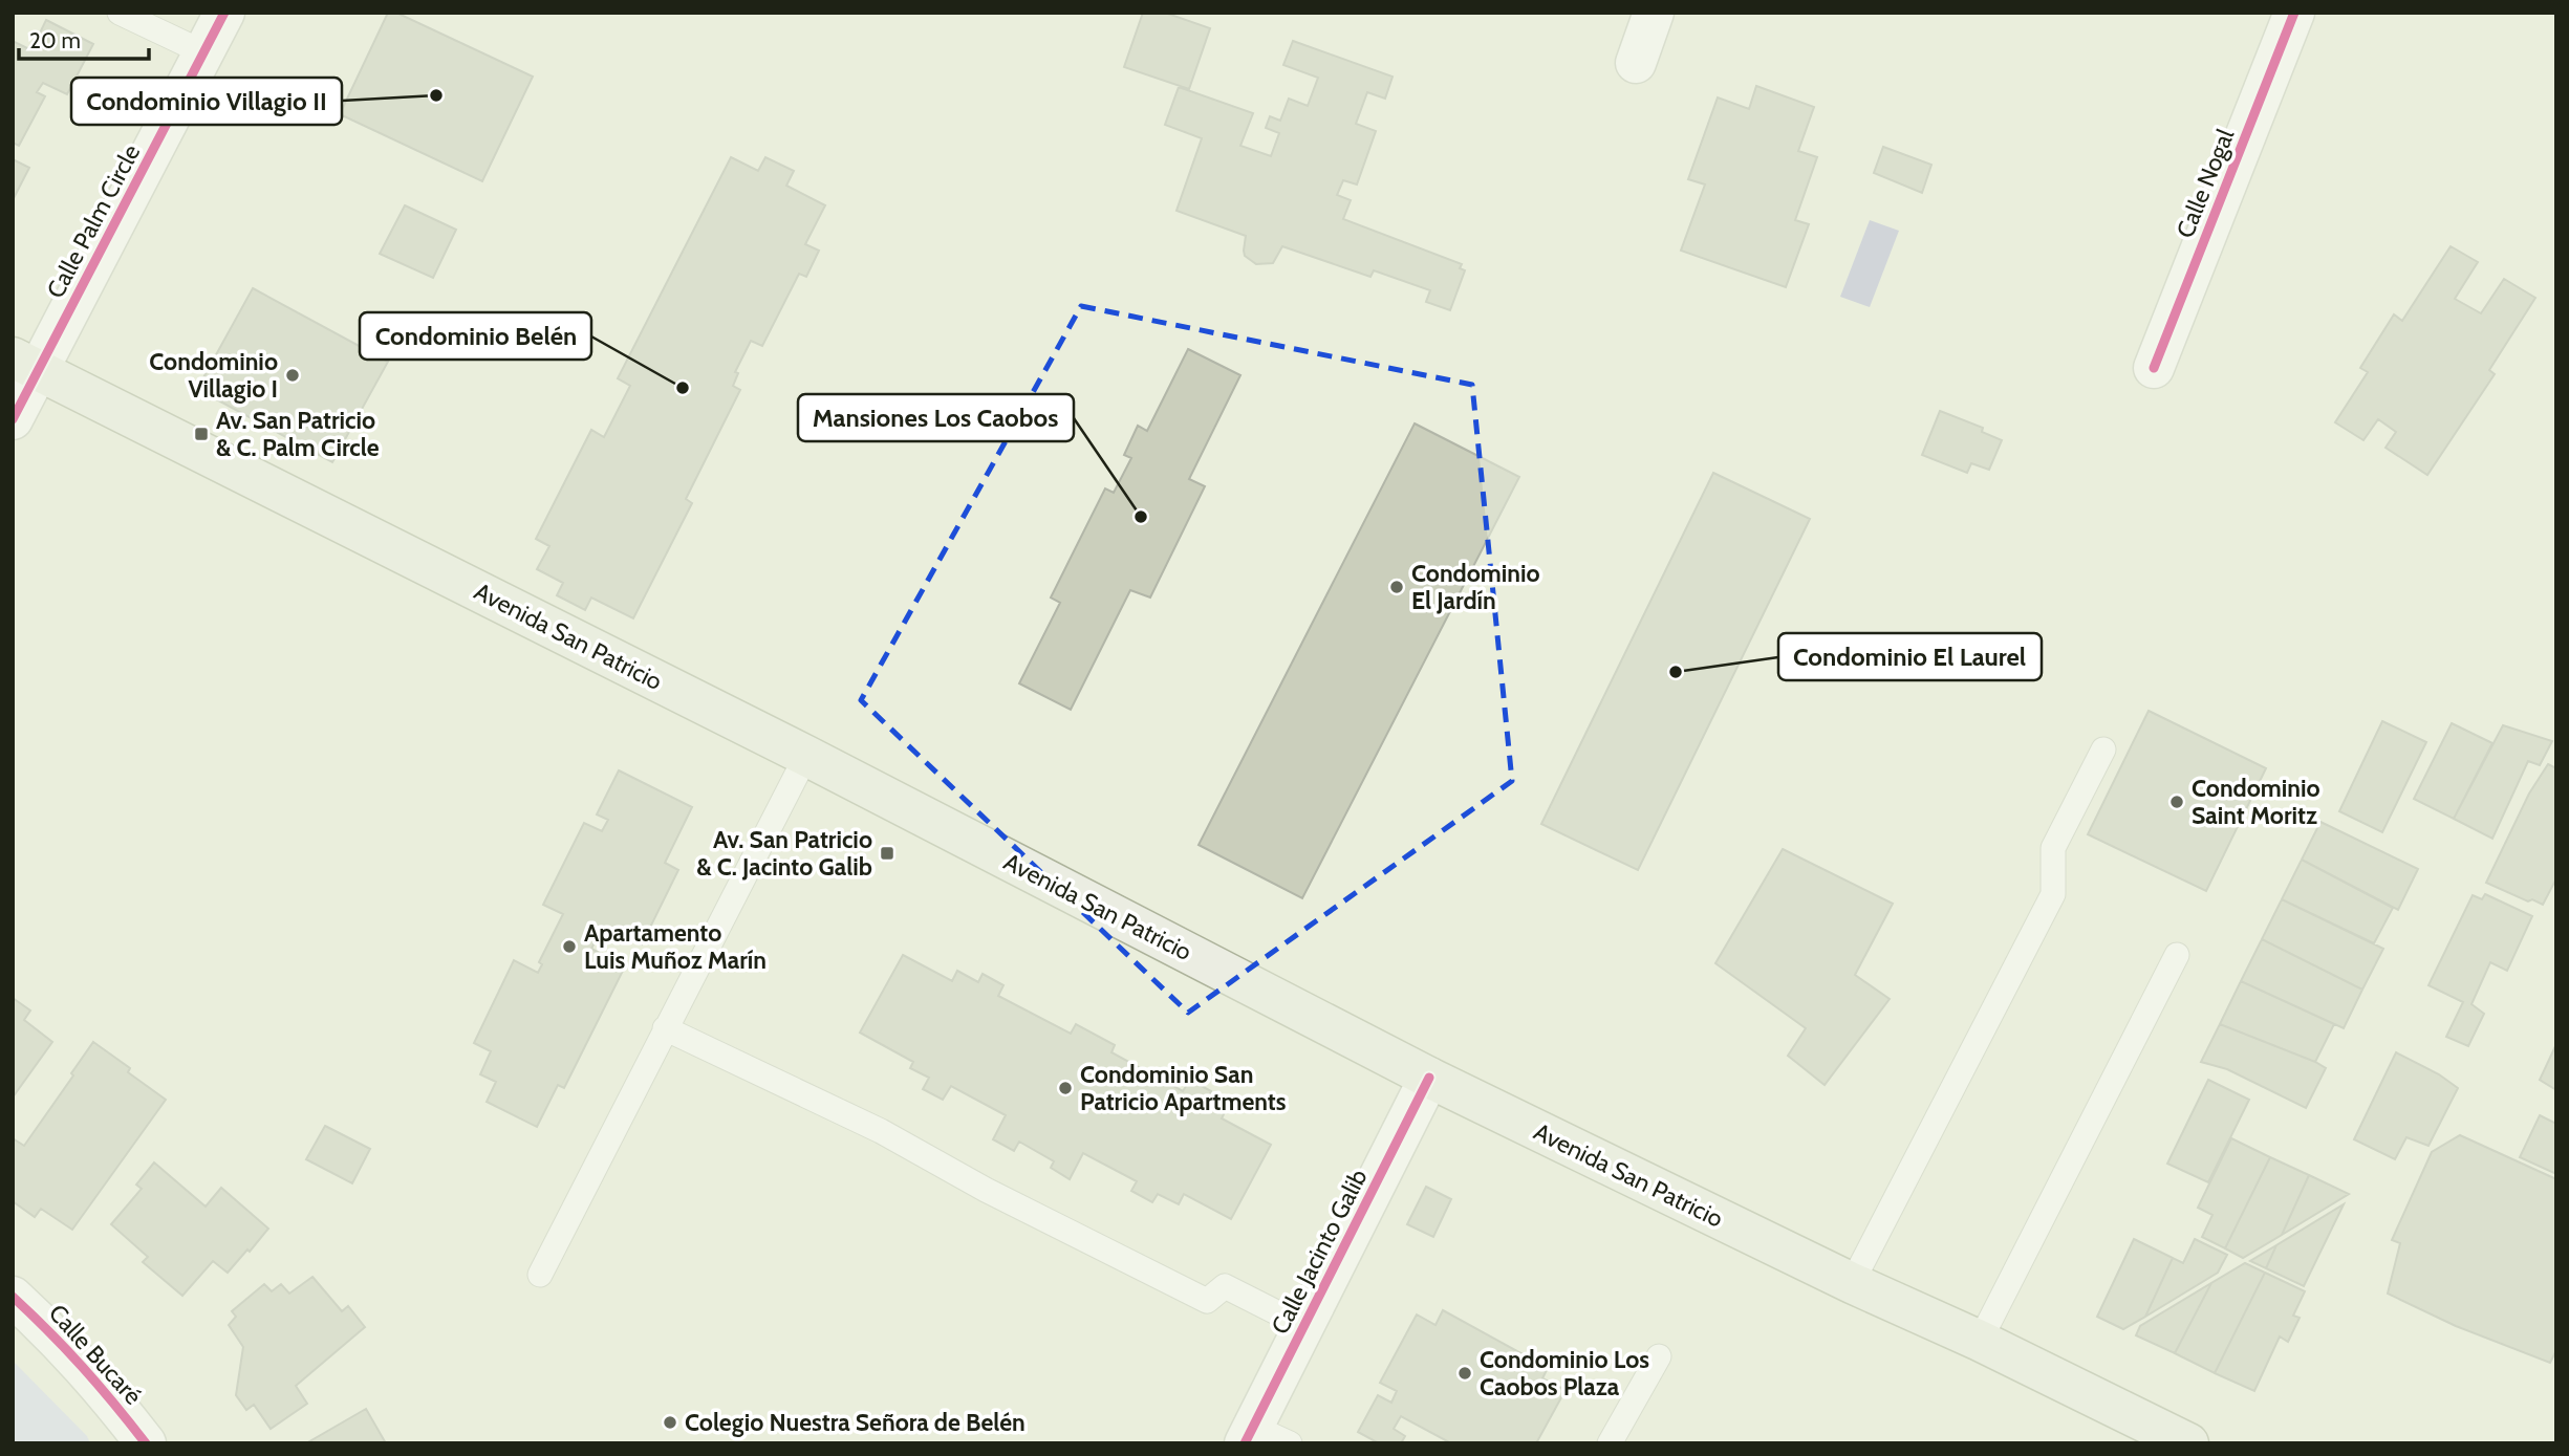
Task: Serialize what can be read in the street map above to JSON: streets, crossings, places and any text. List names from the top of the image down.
{
  "streets": {
    "main road": ["Avenida San Patricio"],
    "street": [
      "Calle Nogal",
      "Calle Palm Circle",
      "Calle Jacinto Galib",
      "Calle Bucaré"
    ]
  },
  "crossings": [
    ["Calle Palm Circle", "Avenida San Patricio"],
    ["Avenida San Patricio", "Calle Jacinto Galib"]
  ],
  "places": {
    "other": [
      "Condominio Villagio II",
      "Condominio Villagio I",
      "Condominio Belén",
      "Mansiones Los Caobos",
      "Condominio El Jardín",
      "Condominio El Laurel",
      "Condominio Saint Moritz",
      "Apartamento Luis Muñoz Marín",
      "Condominio San Patricio Apartments",
      "Condominio Los Caobos Plaza",
      "Colegio Nuestra Señora de Belén"
    ],
    "transit": ["Av. San Patricio & C. Palm Circle", "Av. San Patricio & C. Jacinto Galib"]
  },
  "scale_bar": "20 m"
}
